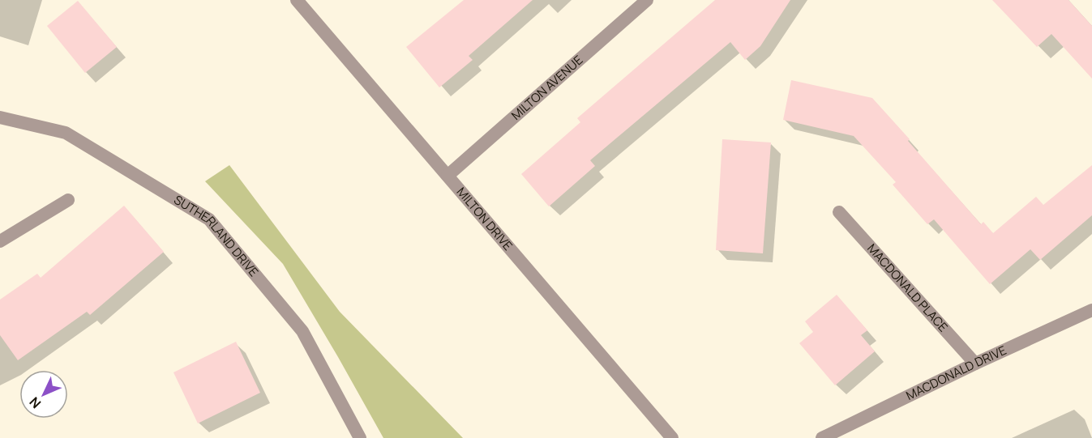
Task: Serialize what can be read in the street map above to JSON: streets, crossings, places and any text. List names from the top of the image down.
{
  "streets": {
    "street": [
      "MILTON AVENUE",
      "MILTON DRIVE",
      "SUTHERLAND DRIVE",
      "MACDONALD PLACE",
      "MACDONALD DRIVE"
    ]
  },
  "crossings": [
    ["MILTON AVENUE", "MILTON DRIVE"],
    ["MACDONALD PLACE", "MACDONALD DRIVE"]
  ],
  "north": "bottom left"
}
